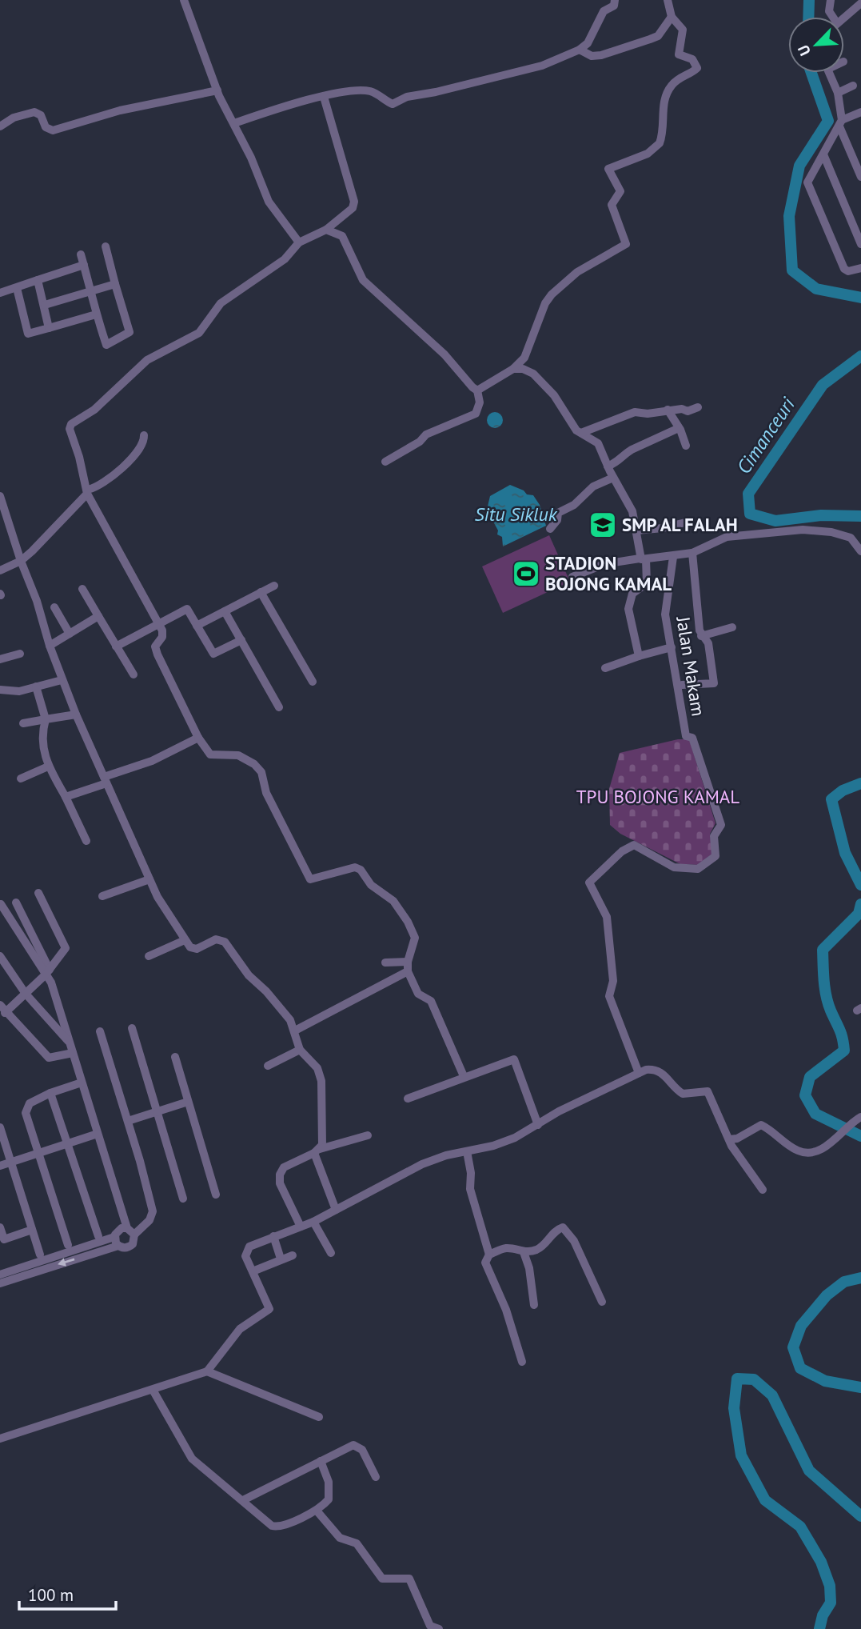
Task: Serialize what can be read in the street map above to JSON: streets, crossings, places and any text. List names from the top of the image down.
{
  "streets": {
    "street": ["Jalan Makam"]
  },
  "water": ["Cimanceuri", "Situ Sikluk"],
  "parks": ["TPU BOJONG KAMAL"],
  "places": {
    "school or university": ["SMP AL FALAH"],
    "sports": ["STADION BOJONG KAMAL"]
  },
  "scale_bar": "100 m",
  "north": "bottom left"
}
